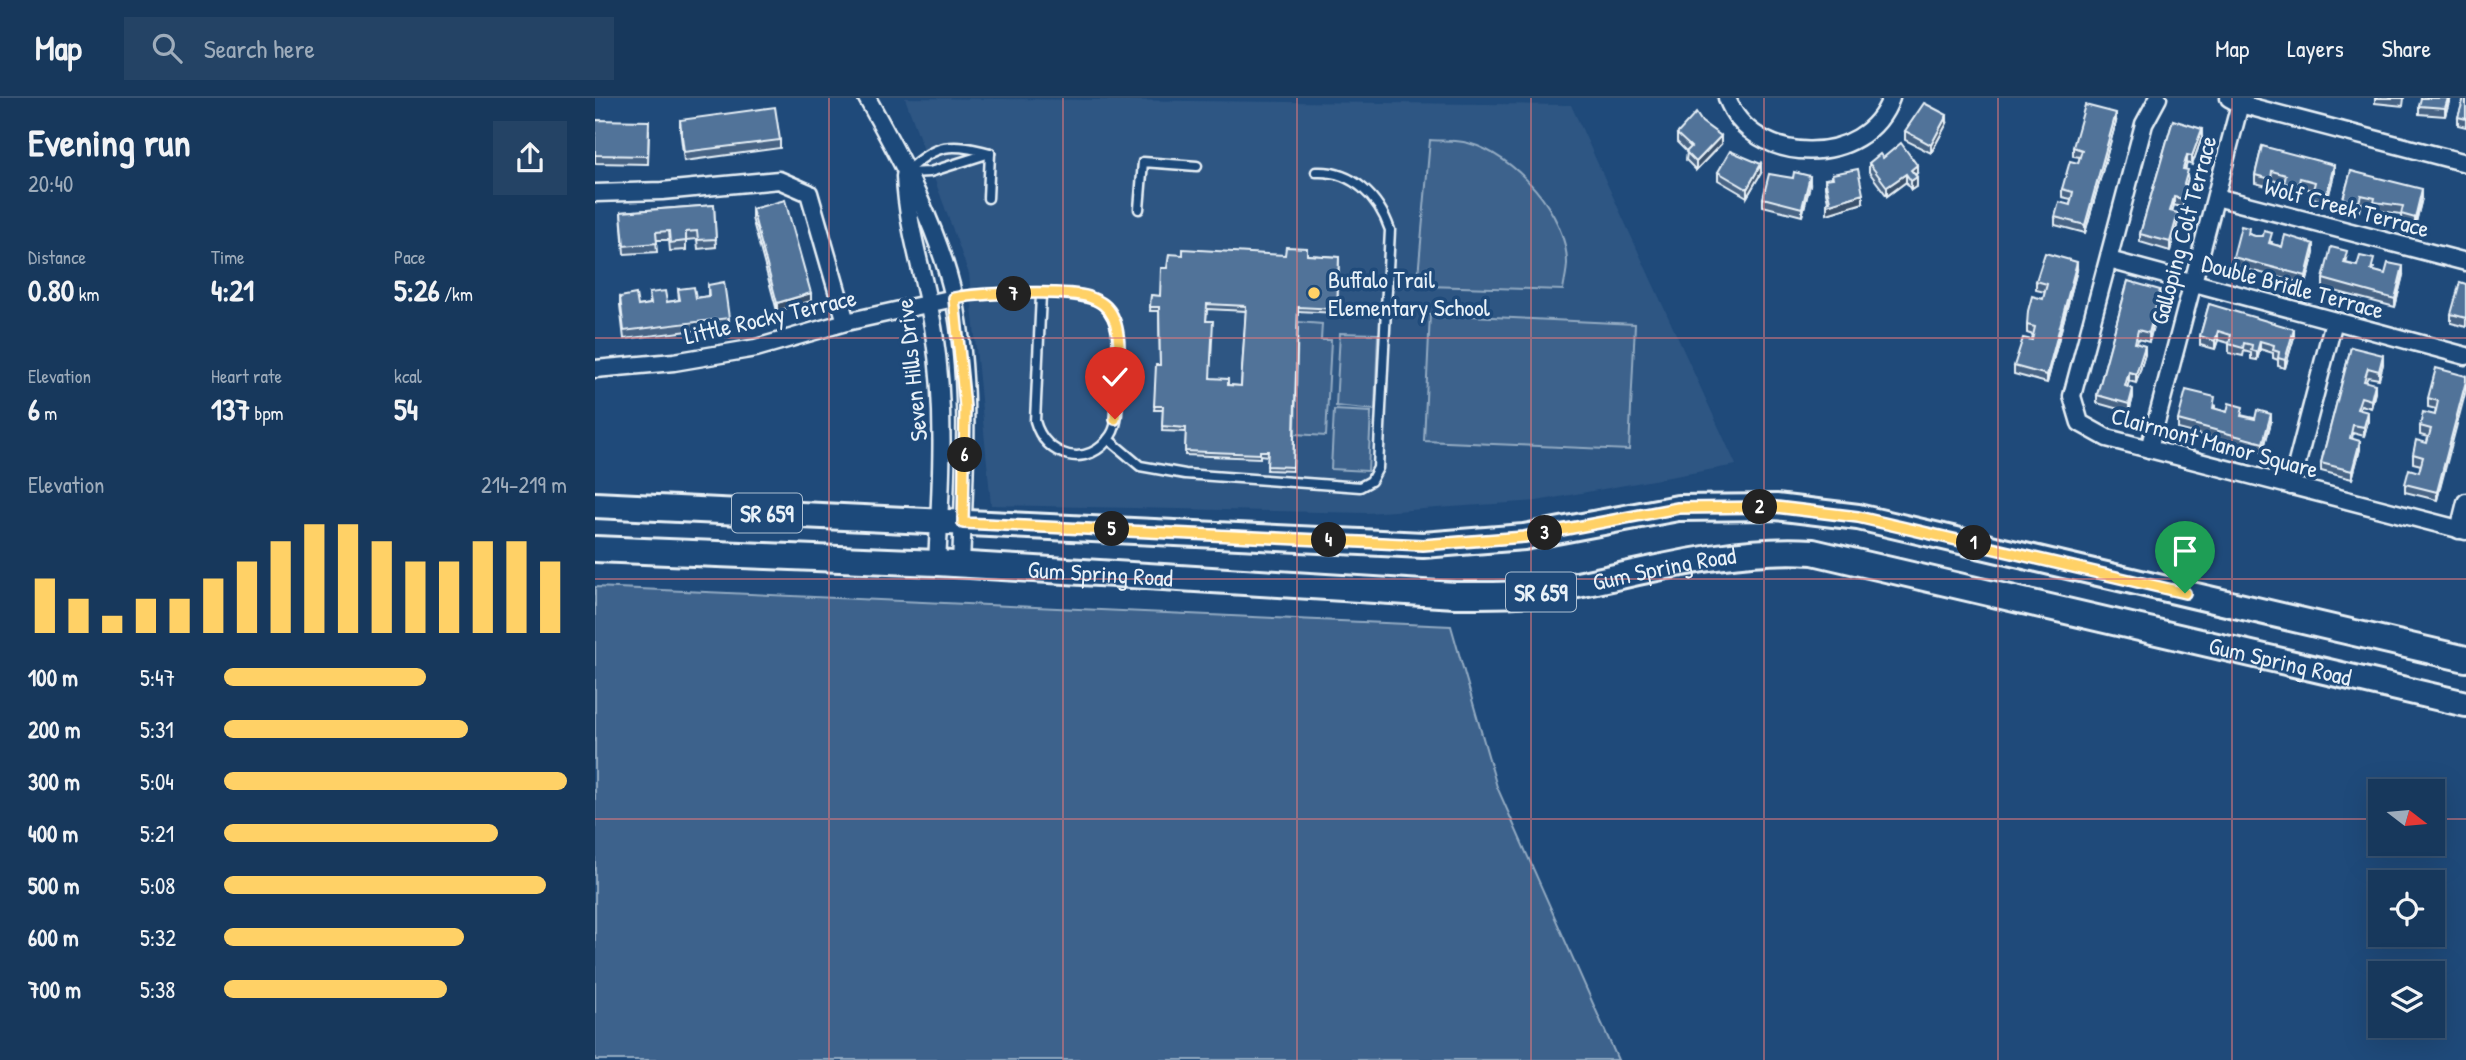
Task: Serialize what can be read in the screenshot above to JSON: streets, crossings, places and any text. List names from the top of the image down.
{
  "streets": {
    "main road": ["SR 659", "Gum Spring Road"],
    "street": [
      "Wolf Creek Terrace",
      "Galloping Colt Terrace",
      "Double Bridle Terrace",
      "Little Rocky Terrace",
      "Seven Hills Drive",
      "Clairmont Manor Square"
    ]
  },
  "crossings": [
    ["Wolf Creek Terrace", "Galloping Colt Terrace"],
    ["Galloping Colt Terrace", "Double Bridle Terrace"],
    ["Galloping Colt Terrace", "Clairmont Manor Square"],
    ["Double Bridle Terrace", "Clairmont Manor Square"],
    ["Little Rocky Terrace", "Seven Hills Drive"],
    ["Seven Hills Drive", "Gum Spring Road"]
  ],
  "places": ["Buffalo Trail Elementary School"],
  "north": "right",
  "page": {
    "header": "Map",
    "search": "Search here",
    "nav": ["Map", "Layers", "Share"],
    "heading": ["Evening run", "20:40"],
    "stats": [
      ["Distance", "0.80 km"],
      ["Time", "4:21"],
      ["Pace", "5:26 /km"],
      ["Elevation", "6 m"],
      ["Heart rate", "137 bpm"],
      ["kcal", "54"]
    ],
    "pins": [
      "7",
      "6",
      "2",
      "5",
      "3",
      "4",
      "1"
    ],
    "chart": ["Elevation", "214–219 m"],
    "list": [
      {
        "name": "100 m",
        "note": "5:47"
      },
      {
        "name": "200 m",
        "note": "5:31"
      },
      {
        "name": "300 m",
        "note": "5:04"
      },
      {
        "name": "400 m",
        "note": "5:21"
      },
      {
        "name": "500 m",
        "note": "5:08"
      },
      {
        "name": "600 m",
        "note": "5:32"
      },
      {
        "name": "700 m",
        "note": "5:38"
      }
    ]
  }
}
